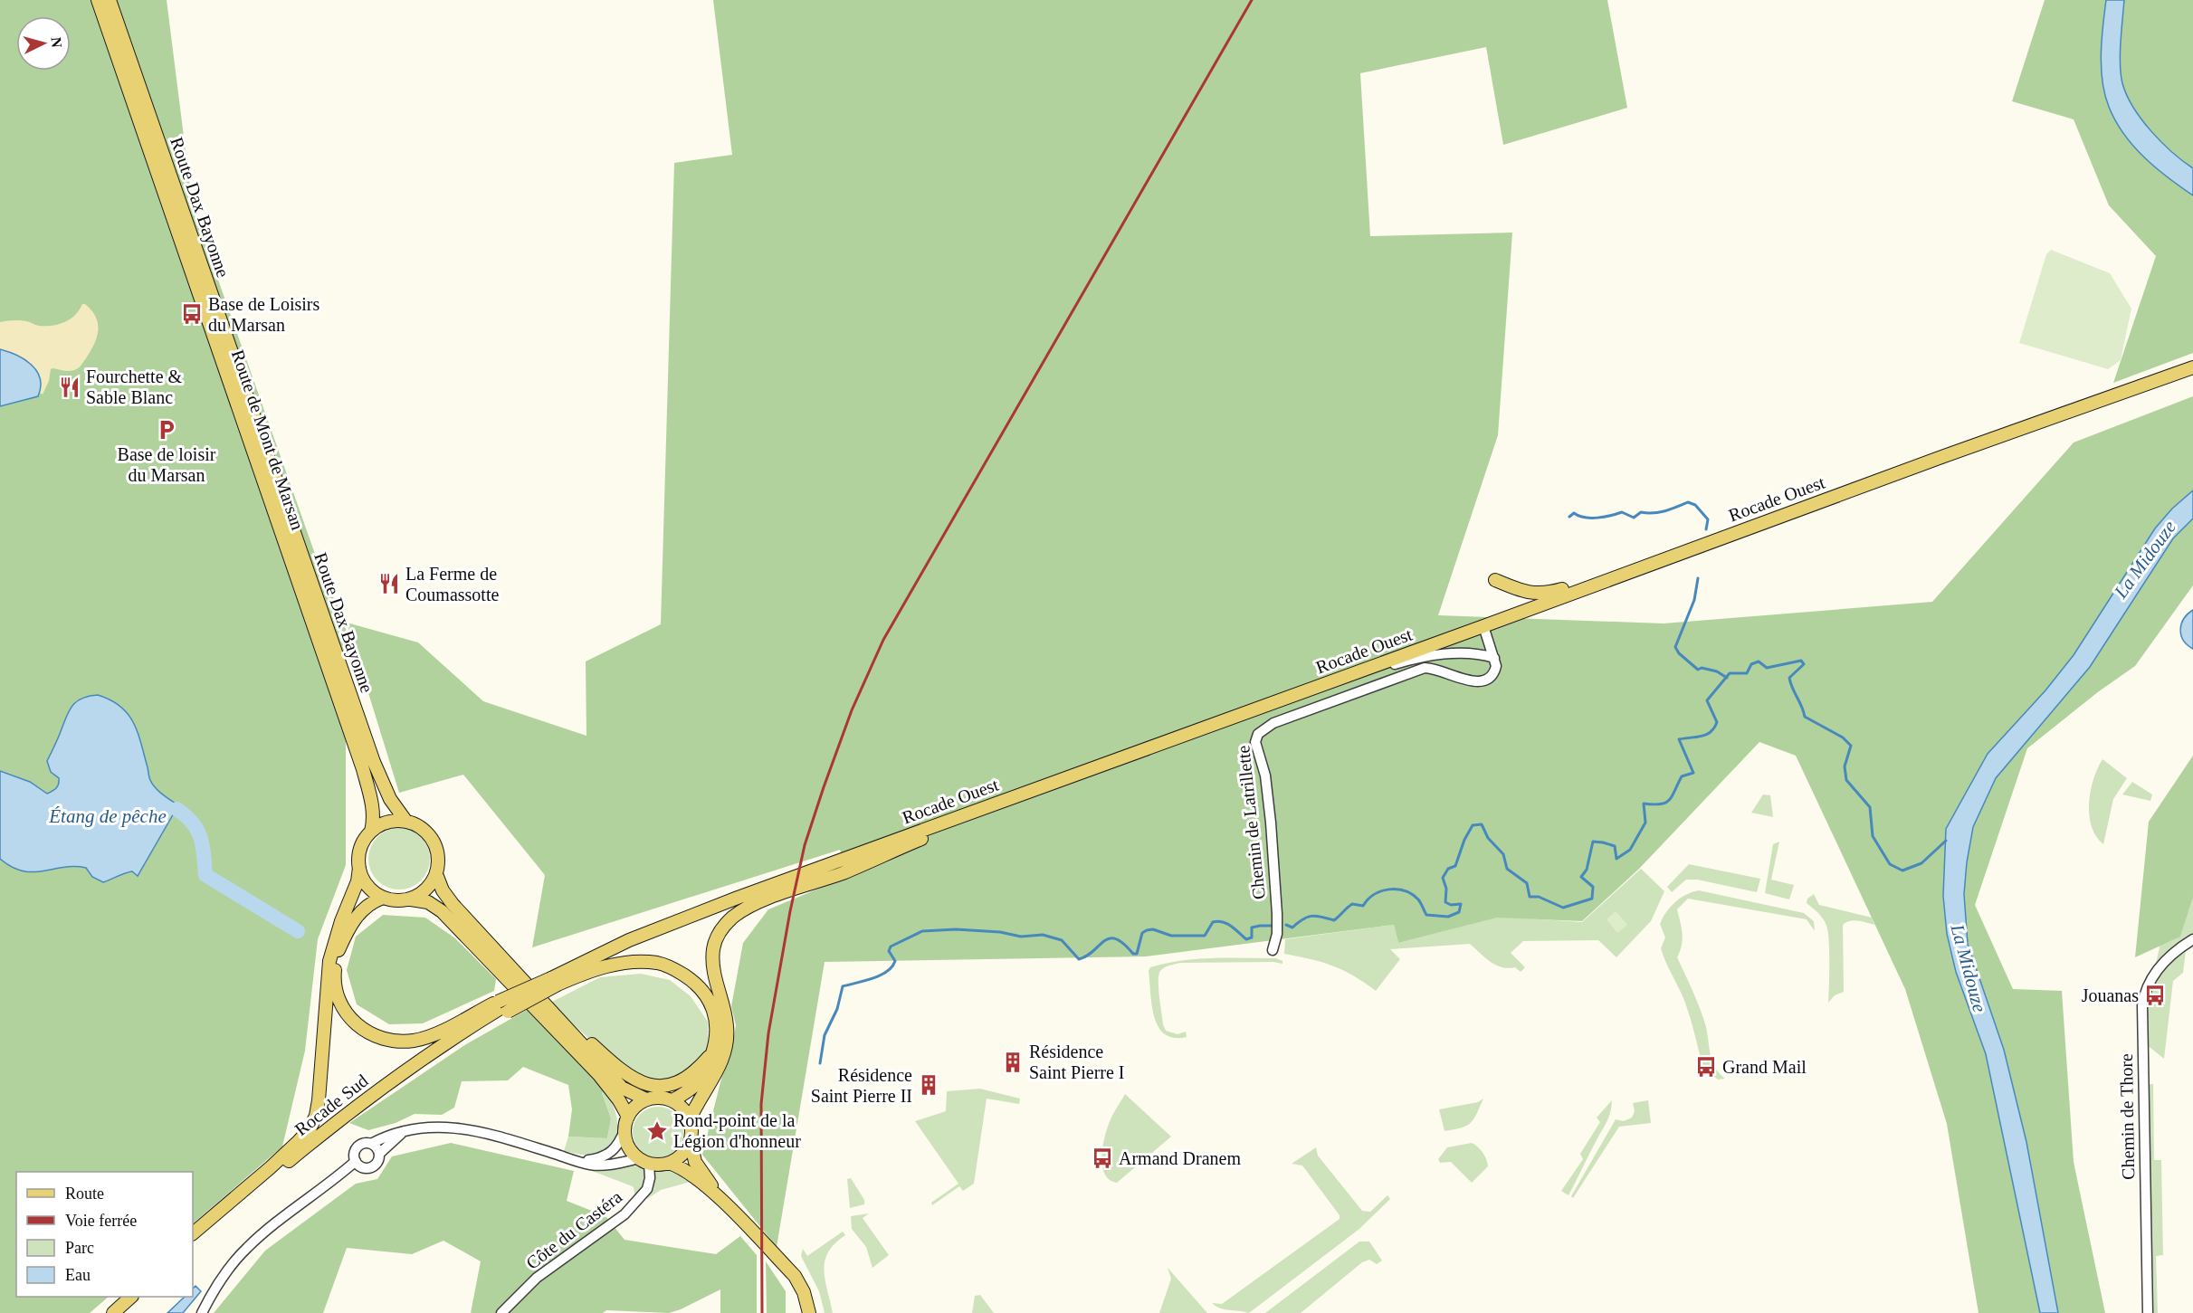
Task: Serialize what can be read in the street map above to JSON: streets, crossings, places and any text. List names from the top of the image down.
{
  "streets": {
    "main road": [
      "Route Dax Bayonne",
      "Route de Mont de Marsan",
      "Rocade Ouest",
      "Rocade Sud"
    ],
    "street": ["Chemin de Latrillette", "Chemin de Thore", "Côte du Castéra"]
  },
  "crossings": [
    ["Route Dax Bayonne", "Route de Mont de Marsan"]
  ],
  "water": ["La Midouze", "Étang de pêche"],
  "places": {
    "bus stop": [
      "Base de Loisirs du Marsan",
      "Jouanas",
      "Grand Mail",
      "Armand Dranem"
    ],
    "restaurant": ["Fourchette & Sable Blanc", "La Ferme de Coumassotte"],
    "parking": ["Base de loisir du Marsan"],
    "building": ["Résidence Saint Pierre I", "Résidence Saint Pierre II"],
    "place": ["Rond-point de la Légion d'honneur"]
  },
  "legend": [
    "Route",
    "Voie ferrée",
    "Parc",
    "Eau"
  ],
  "north": "right"
}
